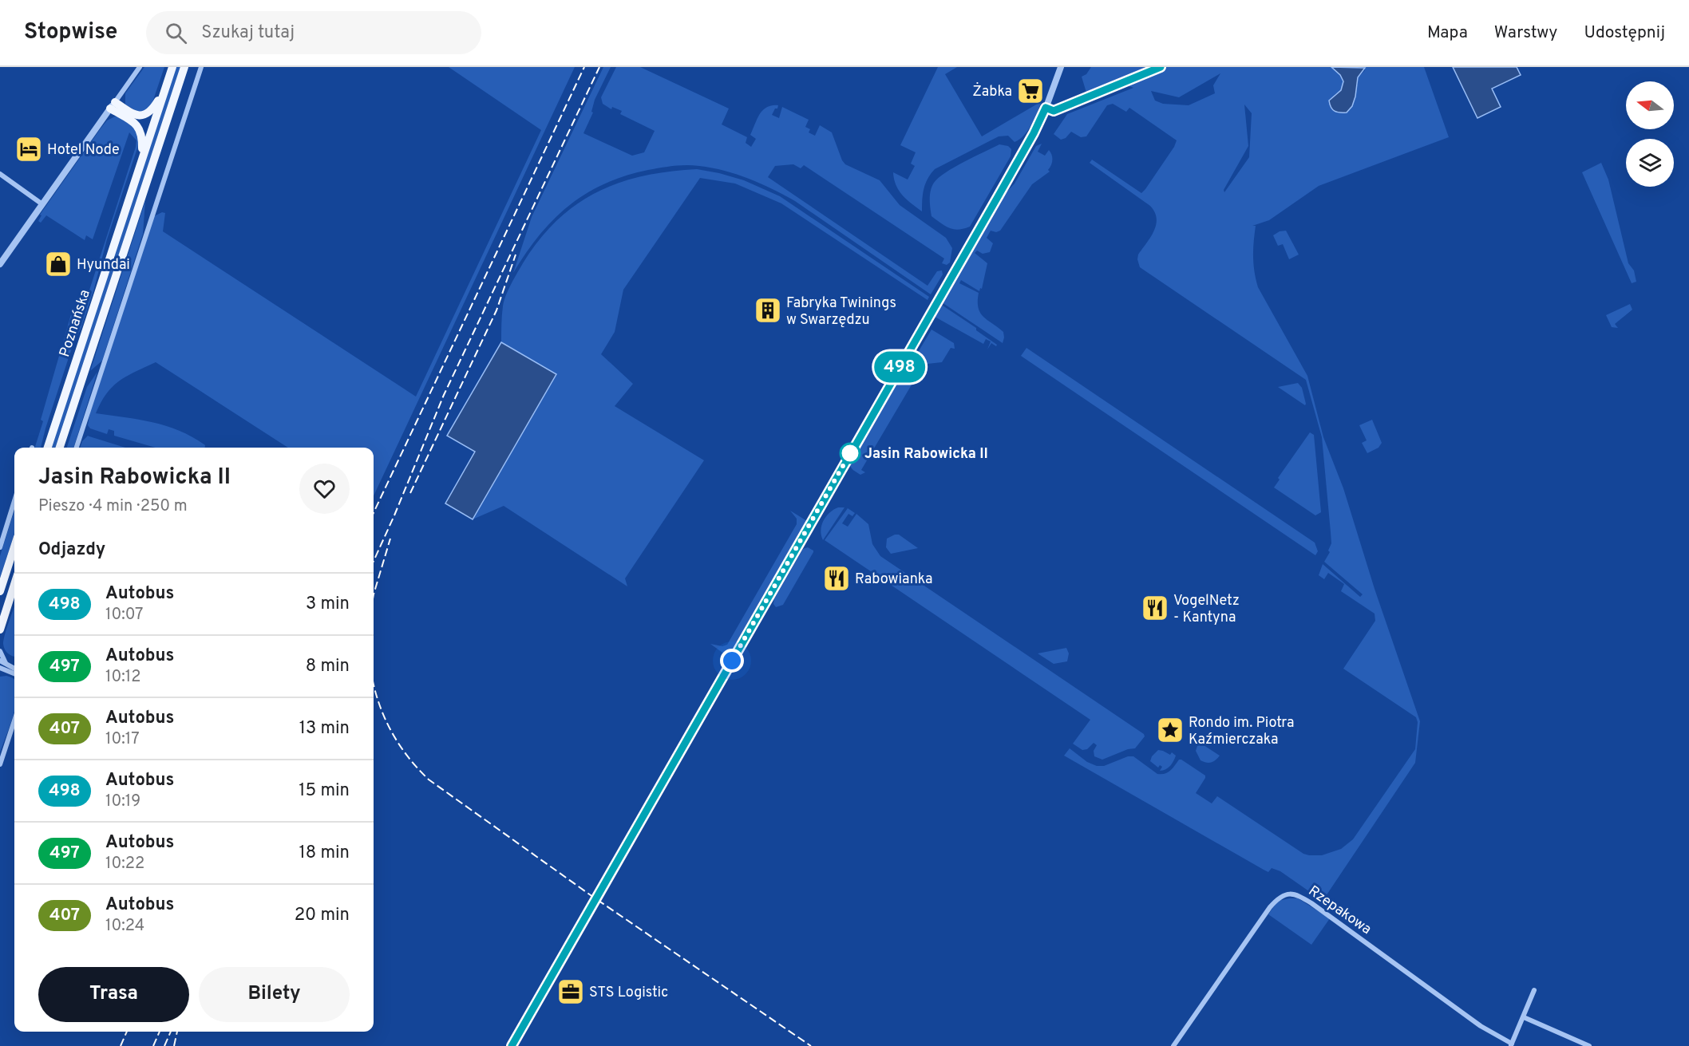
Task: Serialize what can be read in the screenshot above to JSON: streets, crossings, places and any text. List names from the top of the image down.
{
  "streets": {
    "main road": ["Poznańska"],
    "street": ["Rzepakowa"]
  },
  "places": {
    "supermarket": ["Żabka"],
    "hotel": ["Hotel Node"],
    "shop": ["Hyundai"],
    "building": ["Fabryka Twinings w Swarzędzu"],
    "other": ["Jasin Rabowicka II"],
    "restaurant": ["Rabowianka", "VogelNetz - Kantyna"],
    "place": ["Rondo im. Piotra Kaźmierczaka"],
    "office": ["STS Logistic"]
  },
  "lines": ["bus line 498"],
  "north": "left",
  "page": {
    "header": "Stopwise",
    "search": "Szukaj tutaj",
    "nav": ["Mapa", "Warstwy", "Udostępnij"],
    "on_map": "498",
    "heading": [
      ["Jasin Rabowicka II", "Pieszo · 4 min · 250 m"],
      "Odjazdy"
    ],
    "list": [
      {
        "mark": "498",
        "name": "Autobus",
        "note": "10:07",
        "value": "3 min"
      },
      {
        "mark": "497",
        "name": "Autobus",
        "note": "10:12",
        "value": "8 min"
      },
      {
        "mark": "407",
        "name": "Autobus",
        "note": "10:17",
        "value": "13 min"
      },
      {
        "mark": "498",
        "name": "Autobus",
        "note": "10:19",
        "value": "15 min"
      },
      {
        "mark": "497",
        "name": "Autobus",
        "note": "10:22",
        "value": "18 min"
      },
      {
        "mark": "407",
        "name": "Autobus",
        "note": "10:24",
        "value": "20 min"
      }
    ],
    "buttons": ["Trasa", "Bilety"]
  }
}
